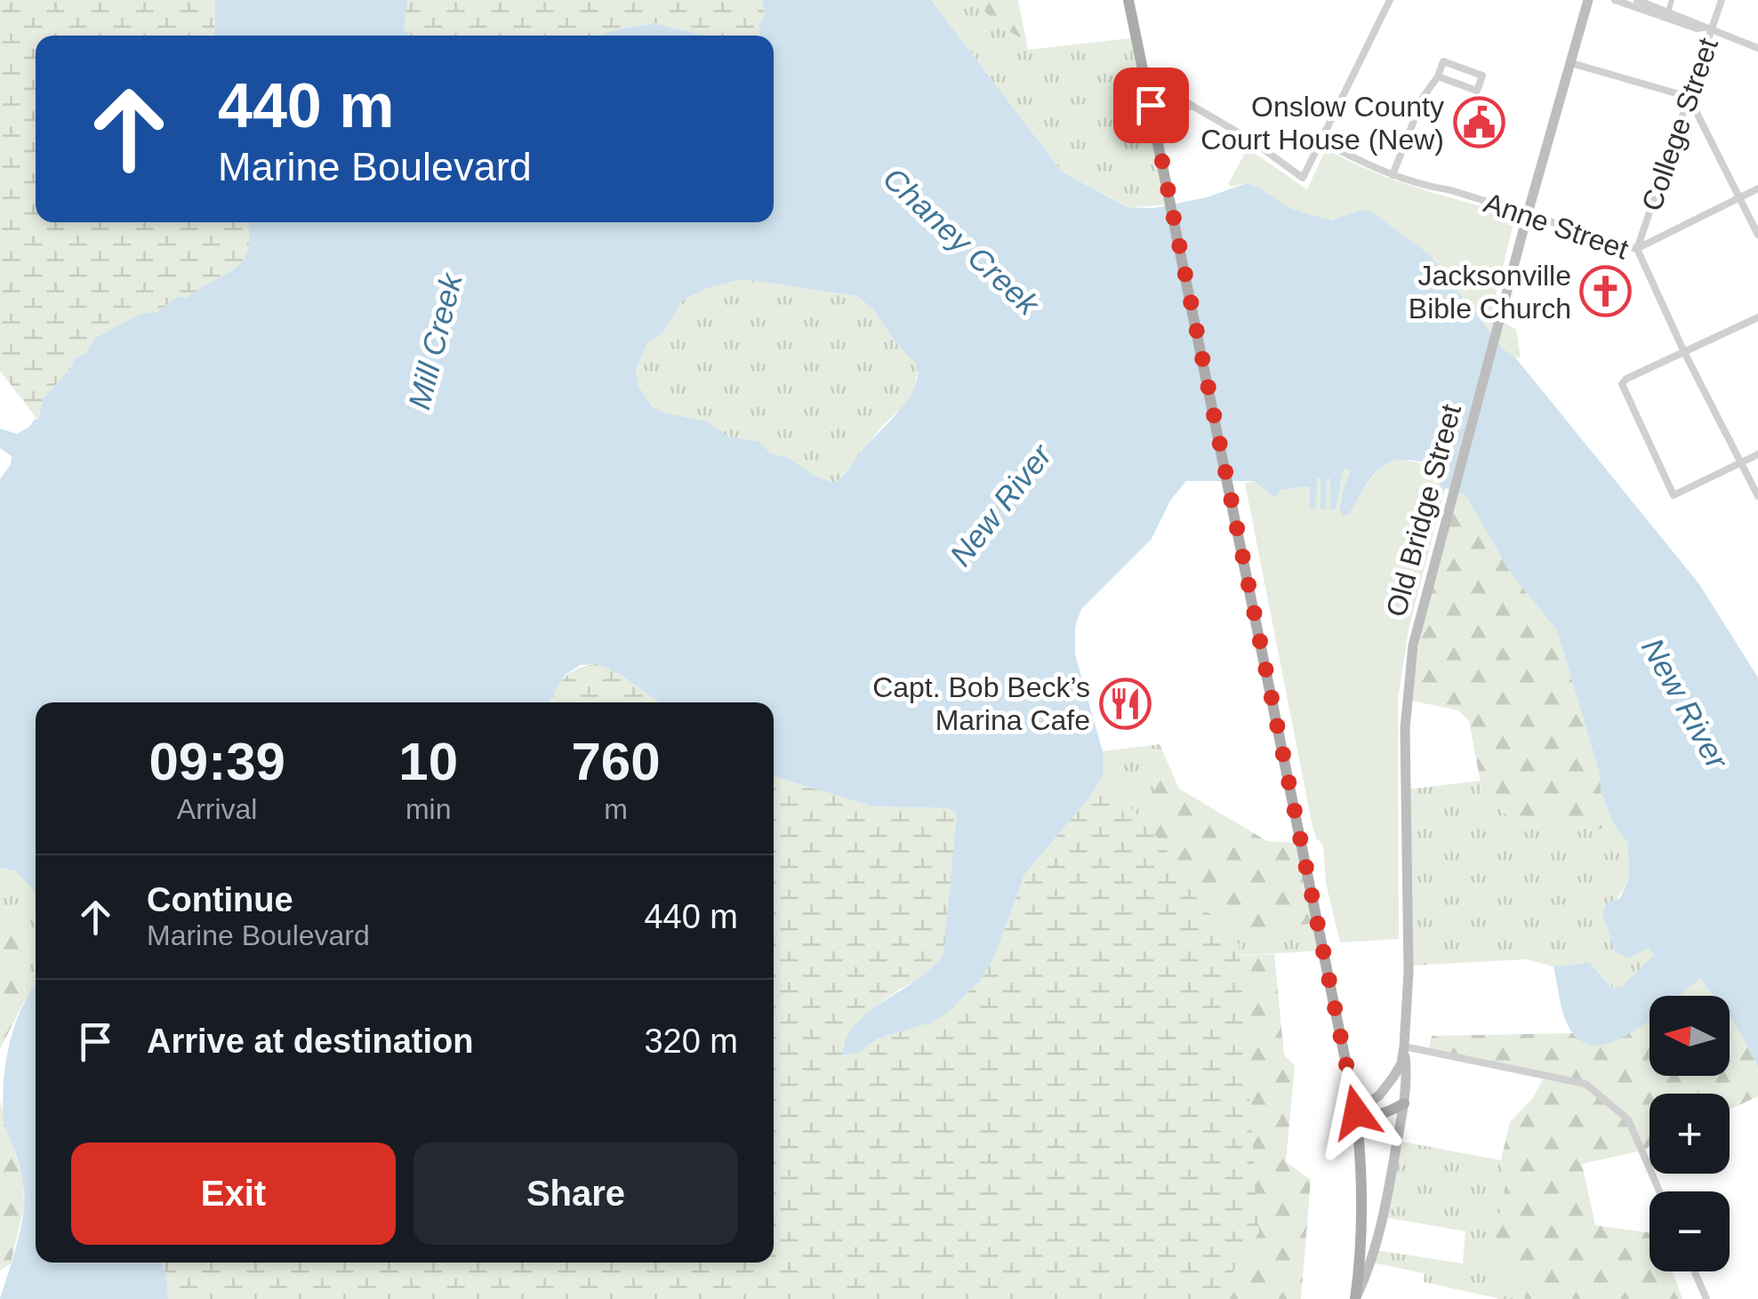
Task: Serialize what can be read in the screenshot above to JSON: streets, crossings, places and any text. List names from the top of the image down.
{
  "streets": {
    "main road": ["Old Bridge Street"],
    "street": ["College Street", "Anne Street"]
  },
  "crossings": [
    ["College Street", "Anne Street"],
    ["Anne Street", "Old Bridge Street"]
  ],
  "water": ["Chaney Creek", "Mill Creek", "New River"],
  "places": {
    "public building": ["Onslow County Court House (New)"],
    "church": ["Jacksonville Bible Church"],
    "restaurant": ["Capt. Bob Beck’s Marina Cafe"]
  },
  "north": "left",
  "page": {
    "turn": ["440 m", "Marine Boulevard"],
    "eta": [
      "09:39",
      "Arrival",
      "10",
      "min",
      "760",
      "m"
    ],
    "list": [
      {
        "name": "Continue",
        "note": "Marine Boulevard",
        "value": "440 m"
      },
      {
        "name": "Arrive at destination",
        "value": "320 m"
      }
    ],
    "map_buttons": ["+", "−"],
    "buttons": ["Exit", "Share"]
  }
}
